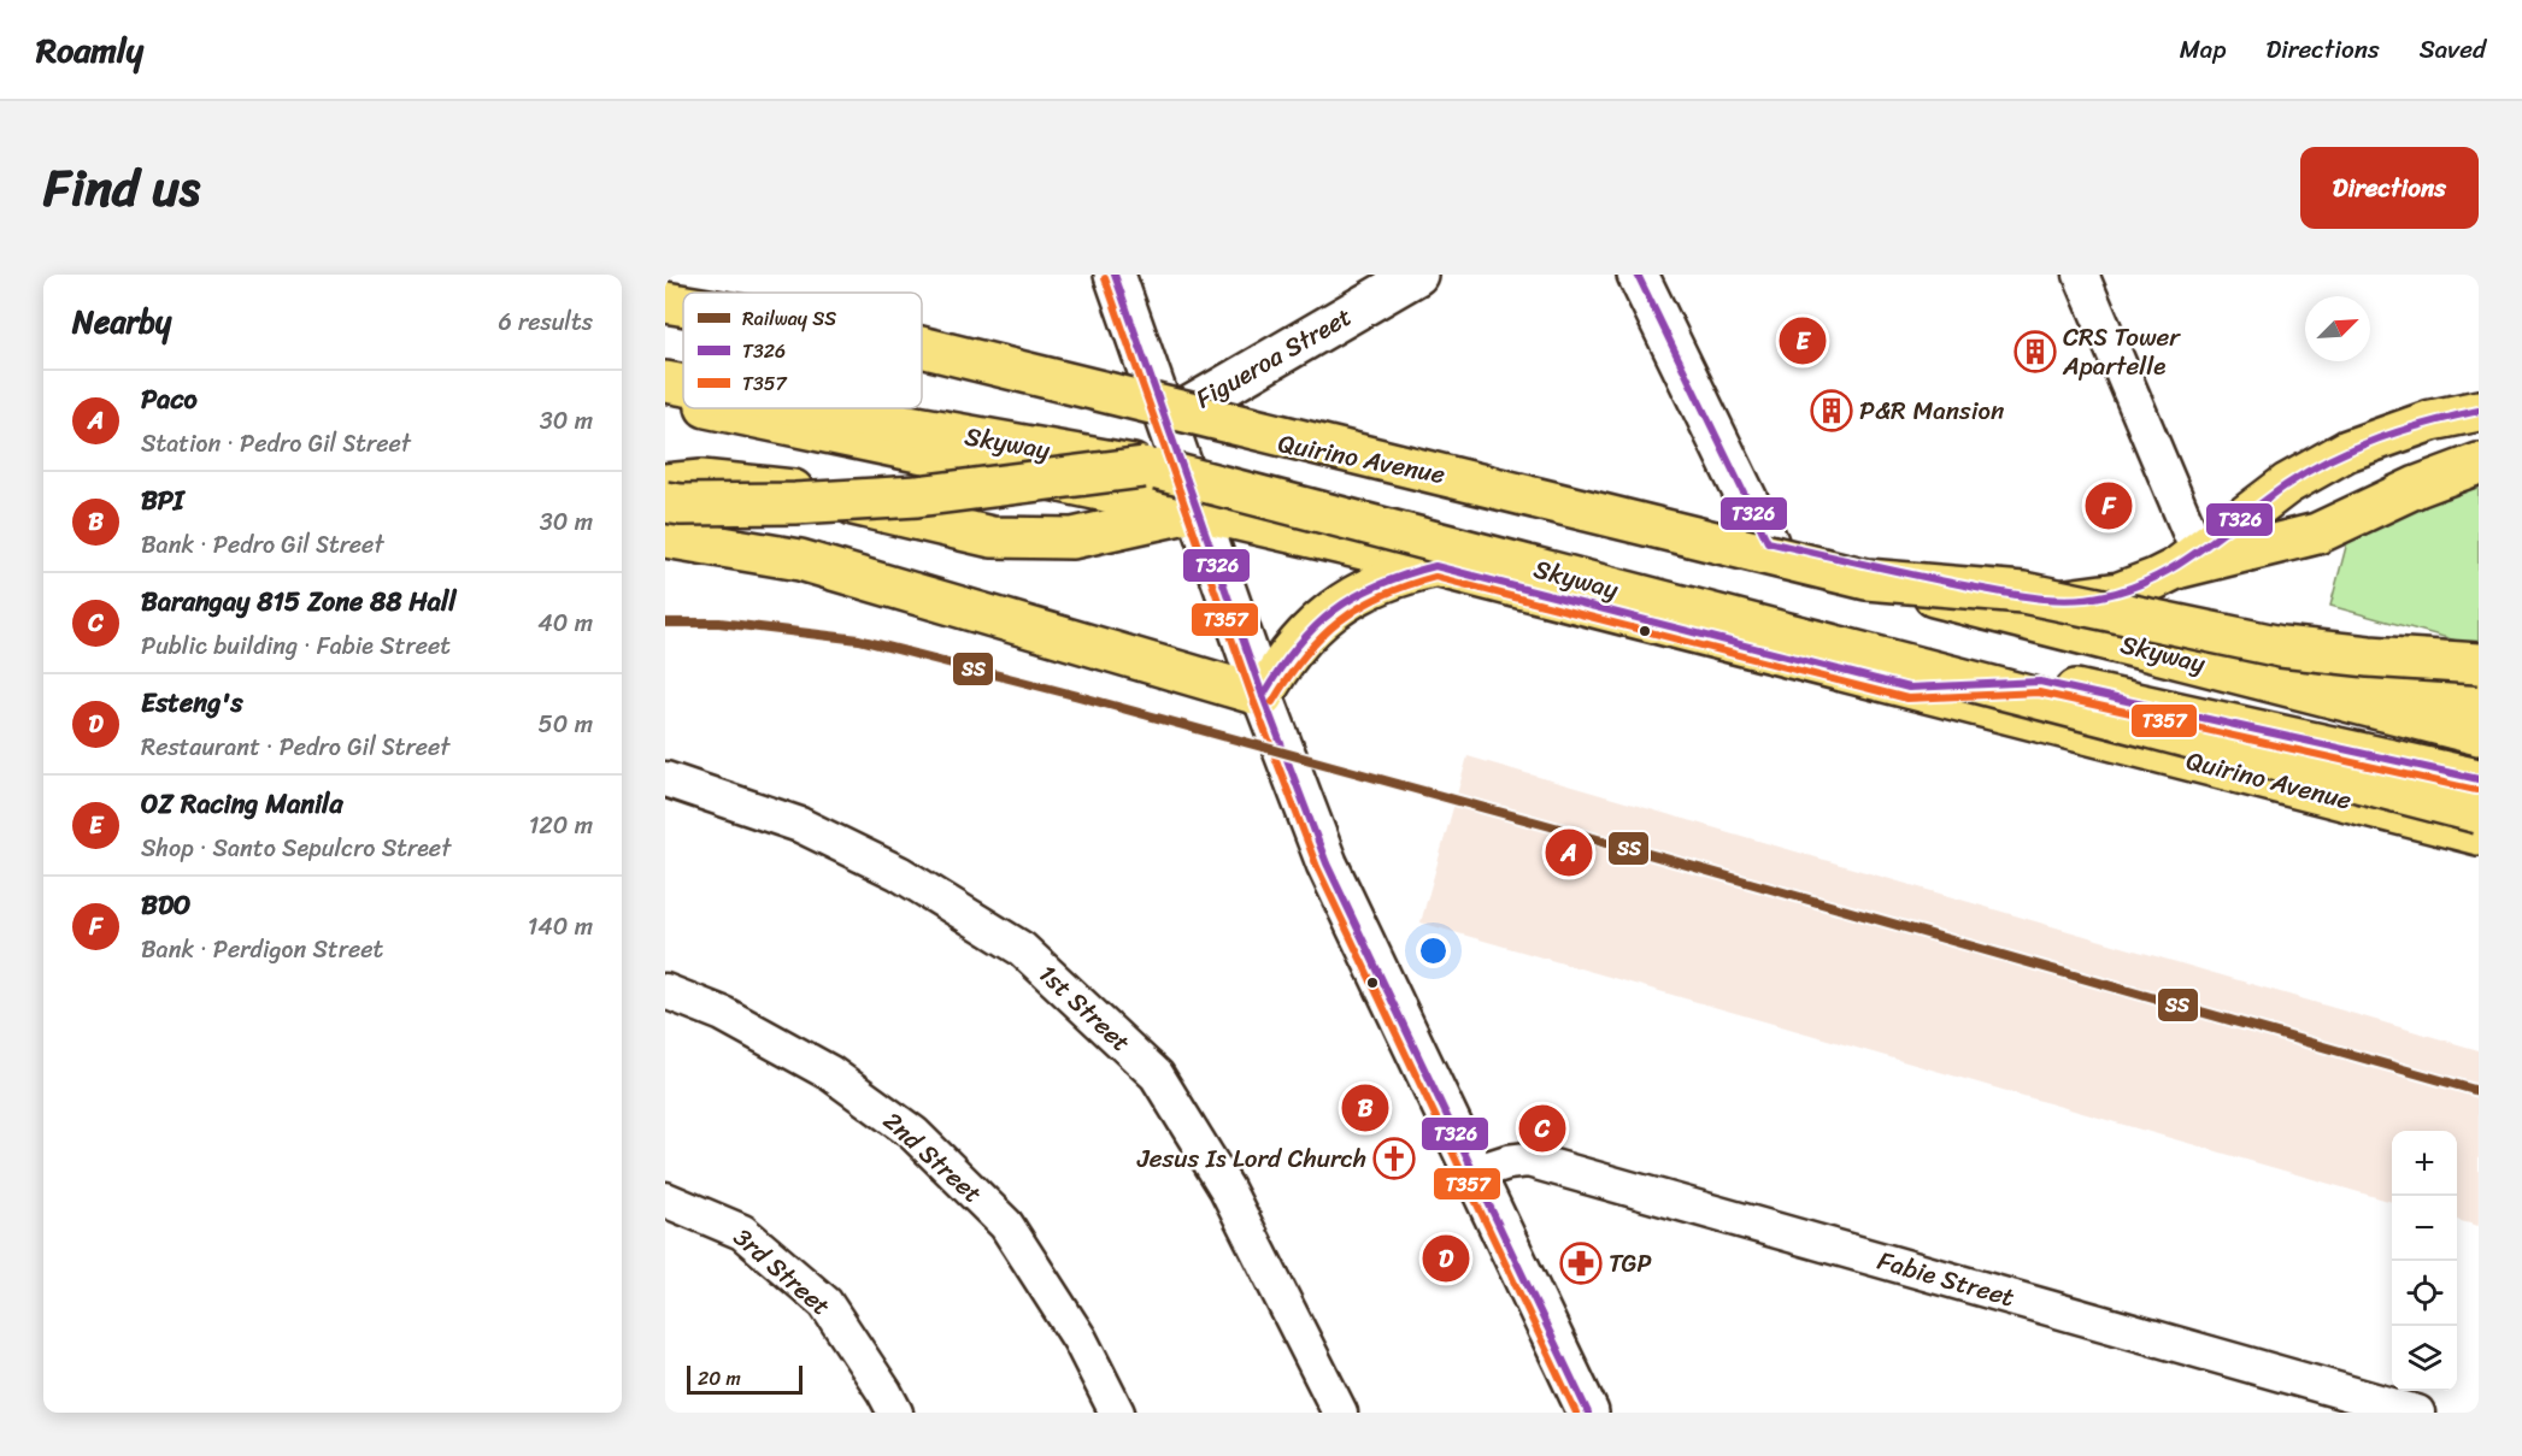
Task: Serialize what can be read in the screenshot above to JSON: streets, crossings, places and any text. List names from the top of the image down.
{
  "streets": {
    "main road": ["Figueroa Street", "Skyway", "Quirino Avenue"],
    "street": [
      "1st Street",
      "2nd Street",
      "3rd Street",
      "Fabie Street"
    ]
  },
  "crossings": [
    ["Figueroa Street", "Quirino Avenue"]
  ],
  "places": {
    "building": ["CRS Tower Apartelle", "P&R Mansion"],
    "church": ["Jesus Is Lord Church"],
    "pharmacy": ["TGP"]
  },
  "lines": ["transit line T326", "transit line T357", "rail line SS"],
  "legend": ["Railway SS", "T326", "T357"],
  "scale_bar": "20 m",
  "north": "top right",
  "page": {
    "header": "Roamly",
    "nav": ["Map", "Directions", "Saved"],
    "title": "Find us",
    "buttons": "Directions",
    "heading": ["Nearby", "6 results"],
    "pins": [
      "E",
      "F",
      "A",
      "B",
      "C",
      "D"
    ],
    "list": [
      {
        "mark": "A",
        "name": "Paco",
        "note": "Station · Pedro Gil Street",
        "value": "30 m"
      },
      {
        "mark": "B",
        "name": "BPI",
        "note": "Bank · Pedro Gil Street",
        "value": "30 m"
      },
      {
        "mark": "C",
        "name": "Barangay 815 Zone 88 Hall",
        "note": "Public building · Fabie Street",
        "value": "40 m"
      },
      {
        "mark": "D",
        "name": "Esteng's",
        "note": "Restaurant · Pedro Gil Street",
        "value": "50 m"
      },
      {
        "mark": "E",
        "name": "OZ Racing Manila",
        "note": "Shop · Santo Sepulcro Street",
        "value": "120 m"
      },
      {
        "mark": "F",
        "name": "BDO",
        "note": "Bank · Perdigon Street",
        "value": "140 m"
      }
    ],
    "map_buttons": ["+", "−"],
    "scale": "20 m"
  }
}
